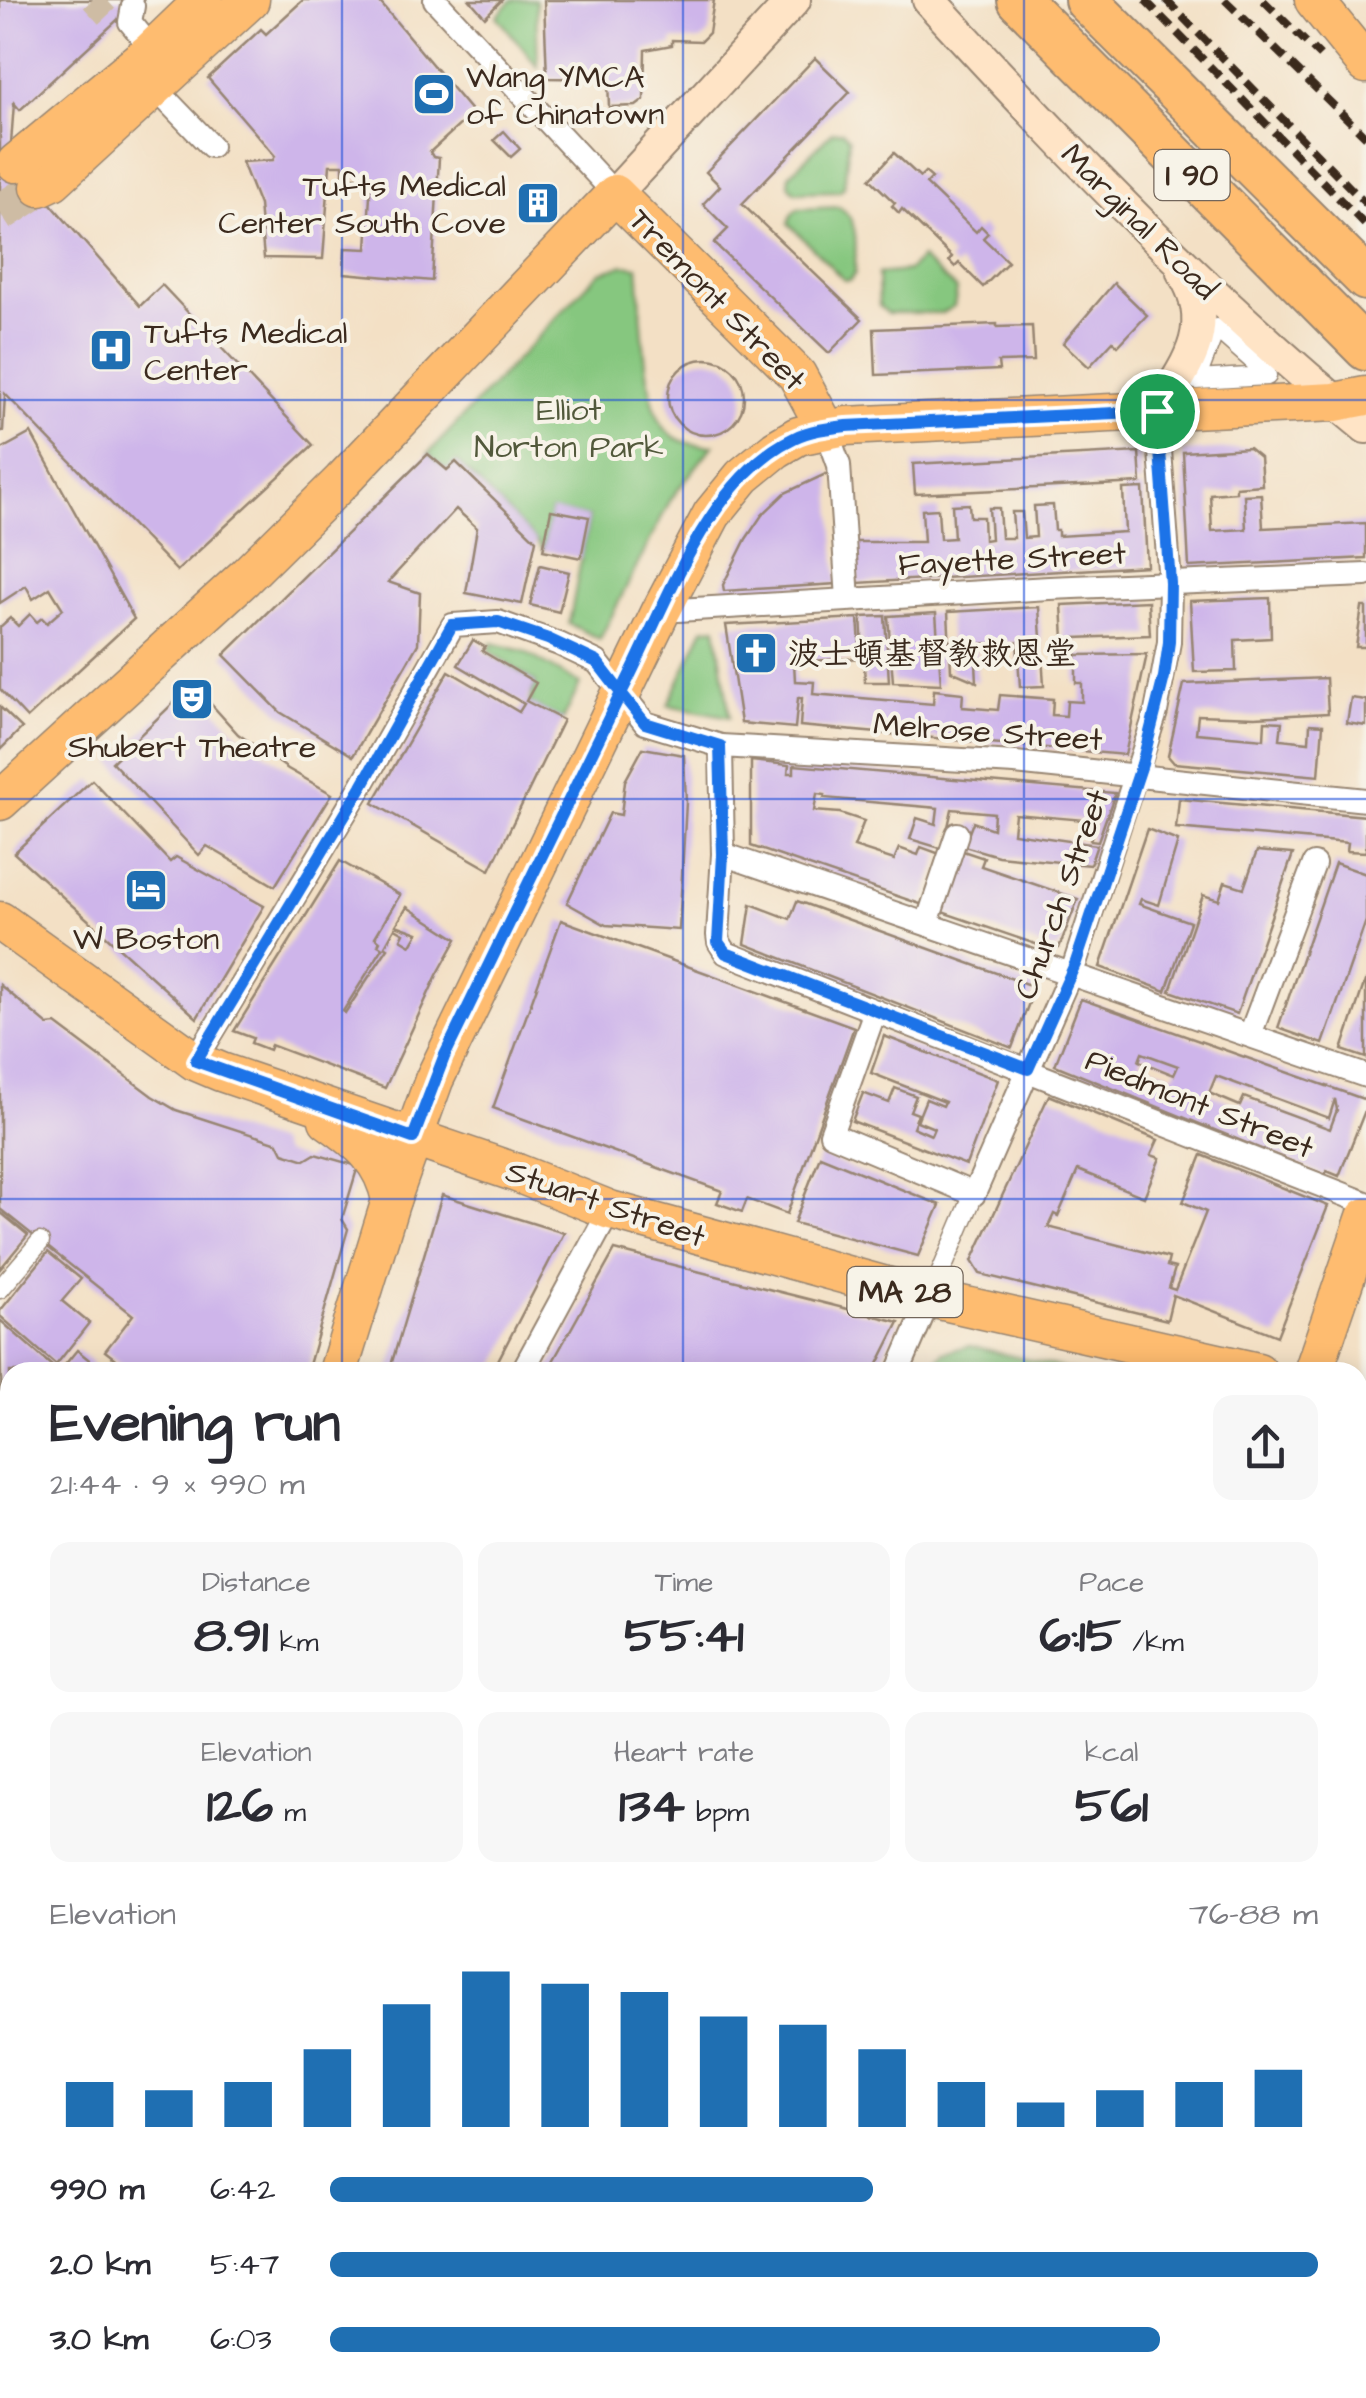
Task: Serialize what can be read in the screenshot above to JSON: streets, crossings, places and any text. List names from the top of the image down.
{
  "streets": {
    "highway": ["I 90"],
    "main road": [
      "Marginal Road",
      "Tremont Street",
      "Stuart Street",
      "MA 28"
    ],
    "street": [
      "Fayette Street",
      "Melrose Street",
      "Church Street",
      "Piedmont Street"
    ]
  },
  "crossings": [
    ["Fayette Street", "Church Street"],
    ["Melrose Street", "Church Street"],
    ["Melrose Street", "Stuart Street"],
    ["Church Street", "Piedmont Street"],
    ["Church Street", "Stuart Street"],
    ["Stuart Street", "MA 28"]
  ],
  "parks": ["Elliot Norton Park"],
  "places": {
    "sports": ["Wang YMCA of Chinatown"],
    "building": ["Tufts Medical Center South Cove"],
    "hospital": ["Tufts Medical Center"],
    "church": ["波士頓基督教救恩堂"],
    "theatre": ["Shubert Theatre"],
    "hotel": ["W Boston"]
  },
  "page": {
    "heading": ["Evening run", "21:44 · 9 × 990 m"],
    "stats": [
      ["Distance", "8.91 km"],
      ["Time", "55:41"],
      ["Pace", "6:15 /km"],
      ["Elevation", "126 m"],
      ["Heart rate", "134 bpm"],
      ["kcal", "561"]
    ],
    "chart": ["Elevation", "76–88 m"],
    "list": [
      {
        "name": "990 m",
        "note": "6:42"
      },
      {
        "name": "2.0 km",
        "note": "5:47"
      },
      {
        "name": "3.0 km",
        "note": "6:03"
      }
    ]
  }
}
